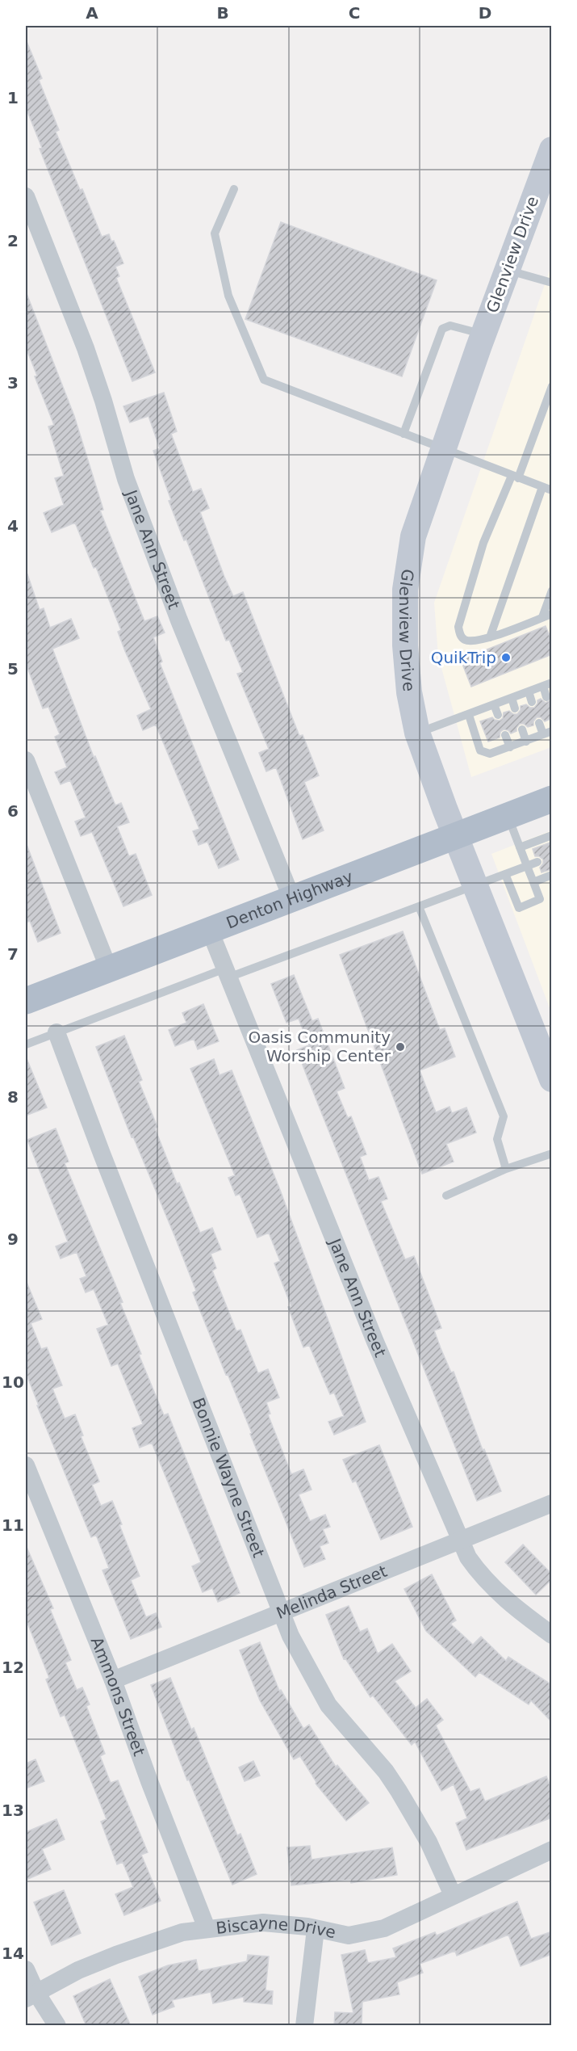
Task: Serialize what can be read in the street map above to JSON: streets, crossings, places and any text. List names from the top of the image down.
{
  "streets": {
    "main road": ["Glenview Drive", "Denton Highway"],
    "street": [
      "Jane Ann Street",
      "Bonnie Wayne Street",
      "Melinda Street",
      "Ammons Street",
      "Biscayne Drive"
    ]
  },
  "crossings": [
    ["Glenview Drive", "Denton Highway"],
    ["Jane Ann Street", "Denton Highway"],
    ["Jane Ann Street", "Melinda Street"],
    ["Bonnie Wayne Street", "Melinda Street"],
    ["Bonnie Wayne Street", "Biscayne Drive"],
    ["Melinda Street", "Ammons Street"],
    ["Ammons Street", "Biscayne Drive"]
  ],
  "places": ["QuikTrip", "Oasis Community Worship Center"],
  "grid": {
    "columns": [
      "A",
      "B",
      "C",
      "D"
    ],
    "rows": [
      "1",
      "2",
      "3",
      "4",
      "5",
      "6",
      "7",
      "8",
      "9",
      "10",
      "11",
      "12",
      "13",
      "14"
    ]
  }
}
